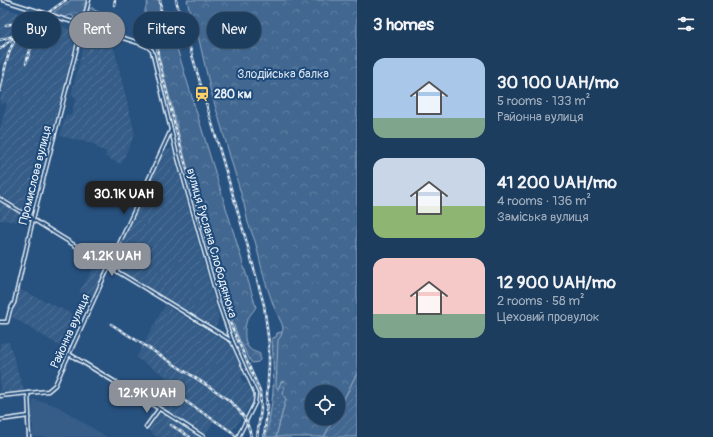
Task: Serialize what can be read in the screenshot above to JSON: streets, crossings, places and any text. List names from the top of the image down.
{
  "streets": {
    "street": ["Промислова вулиця", "вулиця Руслана Слободянюка", "Районна вулиця"]
  },
  "crossings": [
    ["вулиця Руслана Слободянюка", "Районна вулиця"]
  ],
  "parks": ["Злодійська балка"],
  "places": {
    "station": ["280 км"]
  },
  "page": {
    "heading": "3 homes",
    "chip": [
      "Buy",
      "Rent",
      "Filters",
      "New"
    ],
    "list": [
      {
        "name": "30 100 UAH/mo",
        "note": "5 rooms · 133 m² · Районна вулиця"
      },
      {
        "name": "41 200 UAH/mo",
        "note": "4 rooms · 136 m² · Заміська вулиця"
      },
      {
        "name": "12 900 UAH/mo",
        "note": "2 rooms · 58 m² · Цеховий провулок"
      }
    ],
    "price": ["30.1K UAH", "41.2K UAH", "12.9K UAH"]
  }
}
